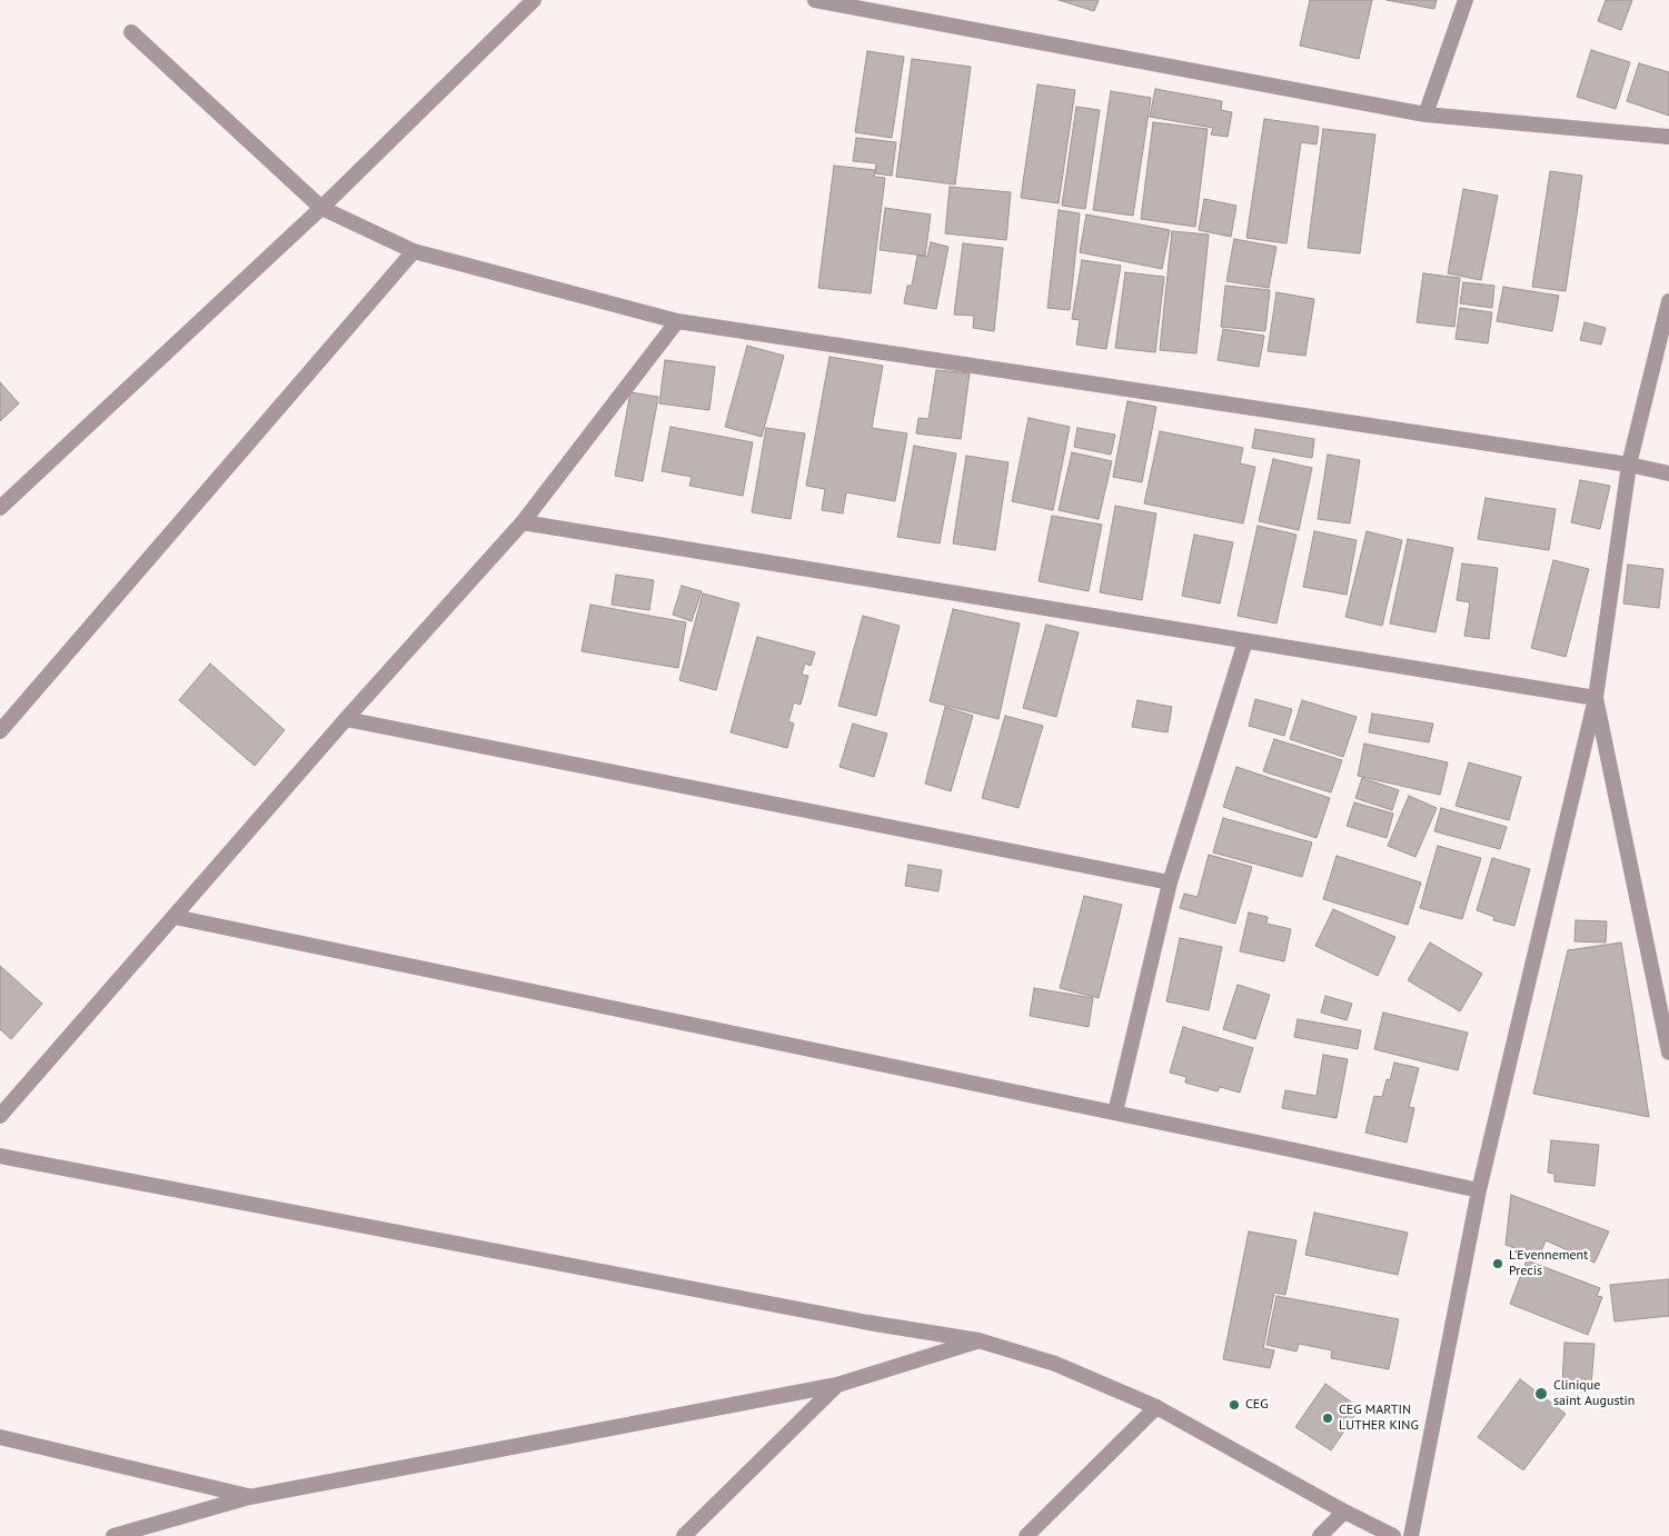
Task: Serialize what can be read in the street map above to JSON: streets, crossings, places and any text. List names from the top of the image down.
{
  "places": [
    "L'Evennement Precis",
    "Clinique saint Augustin",
    "CEG",
    "CEG MARTIN LUTHER KING"
  ]
}
